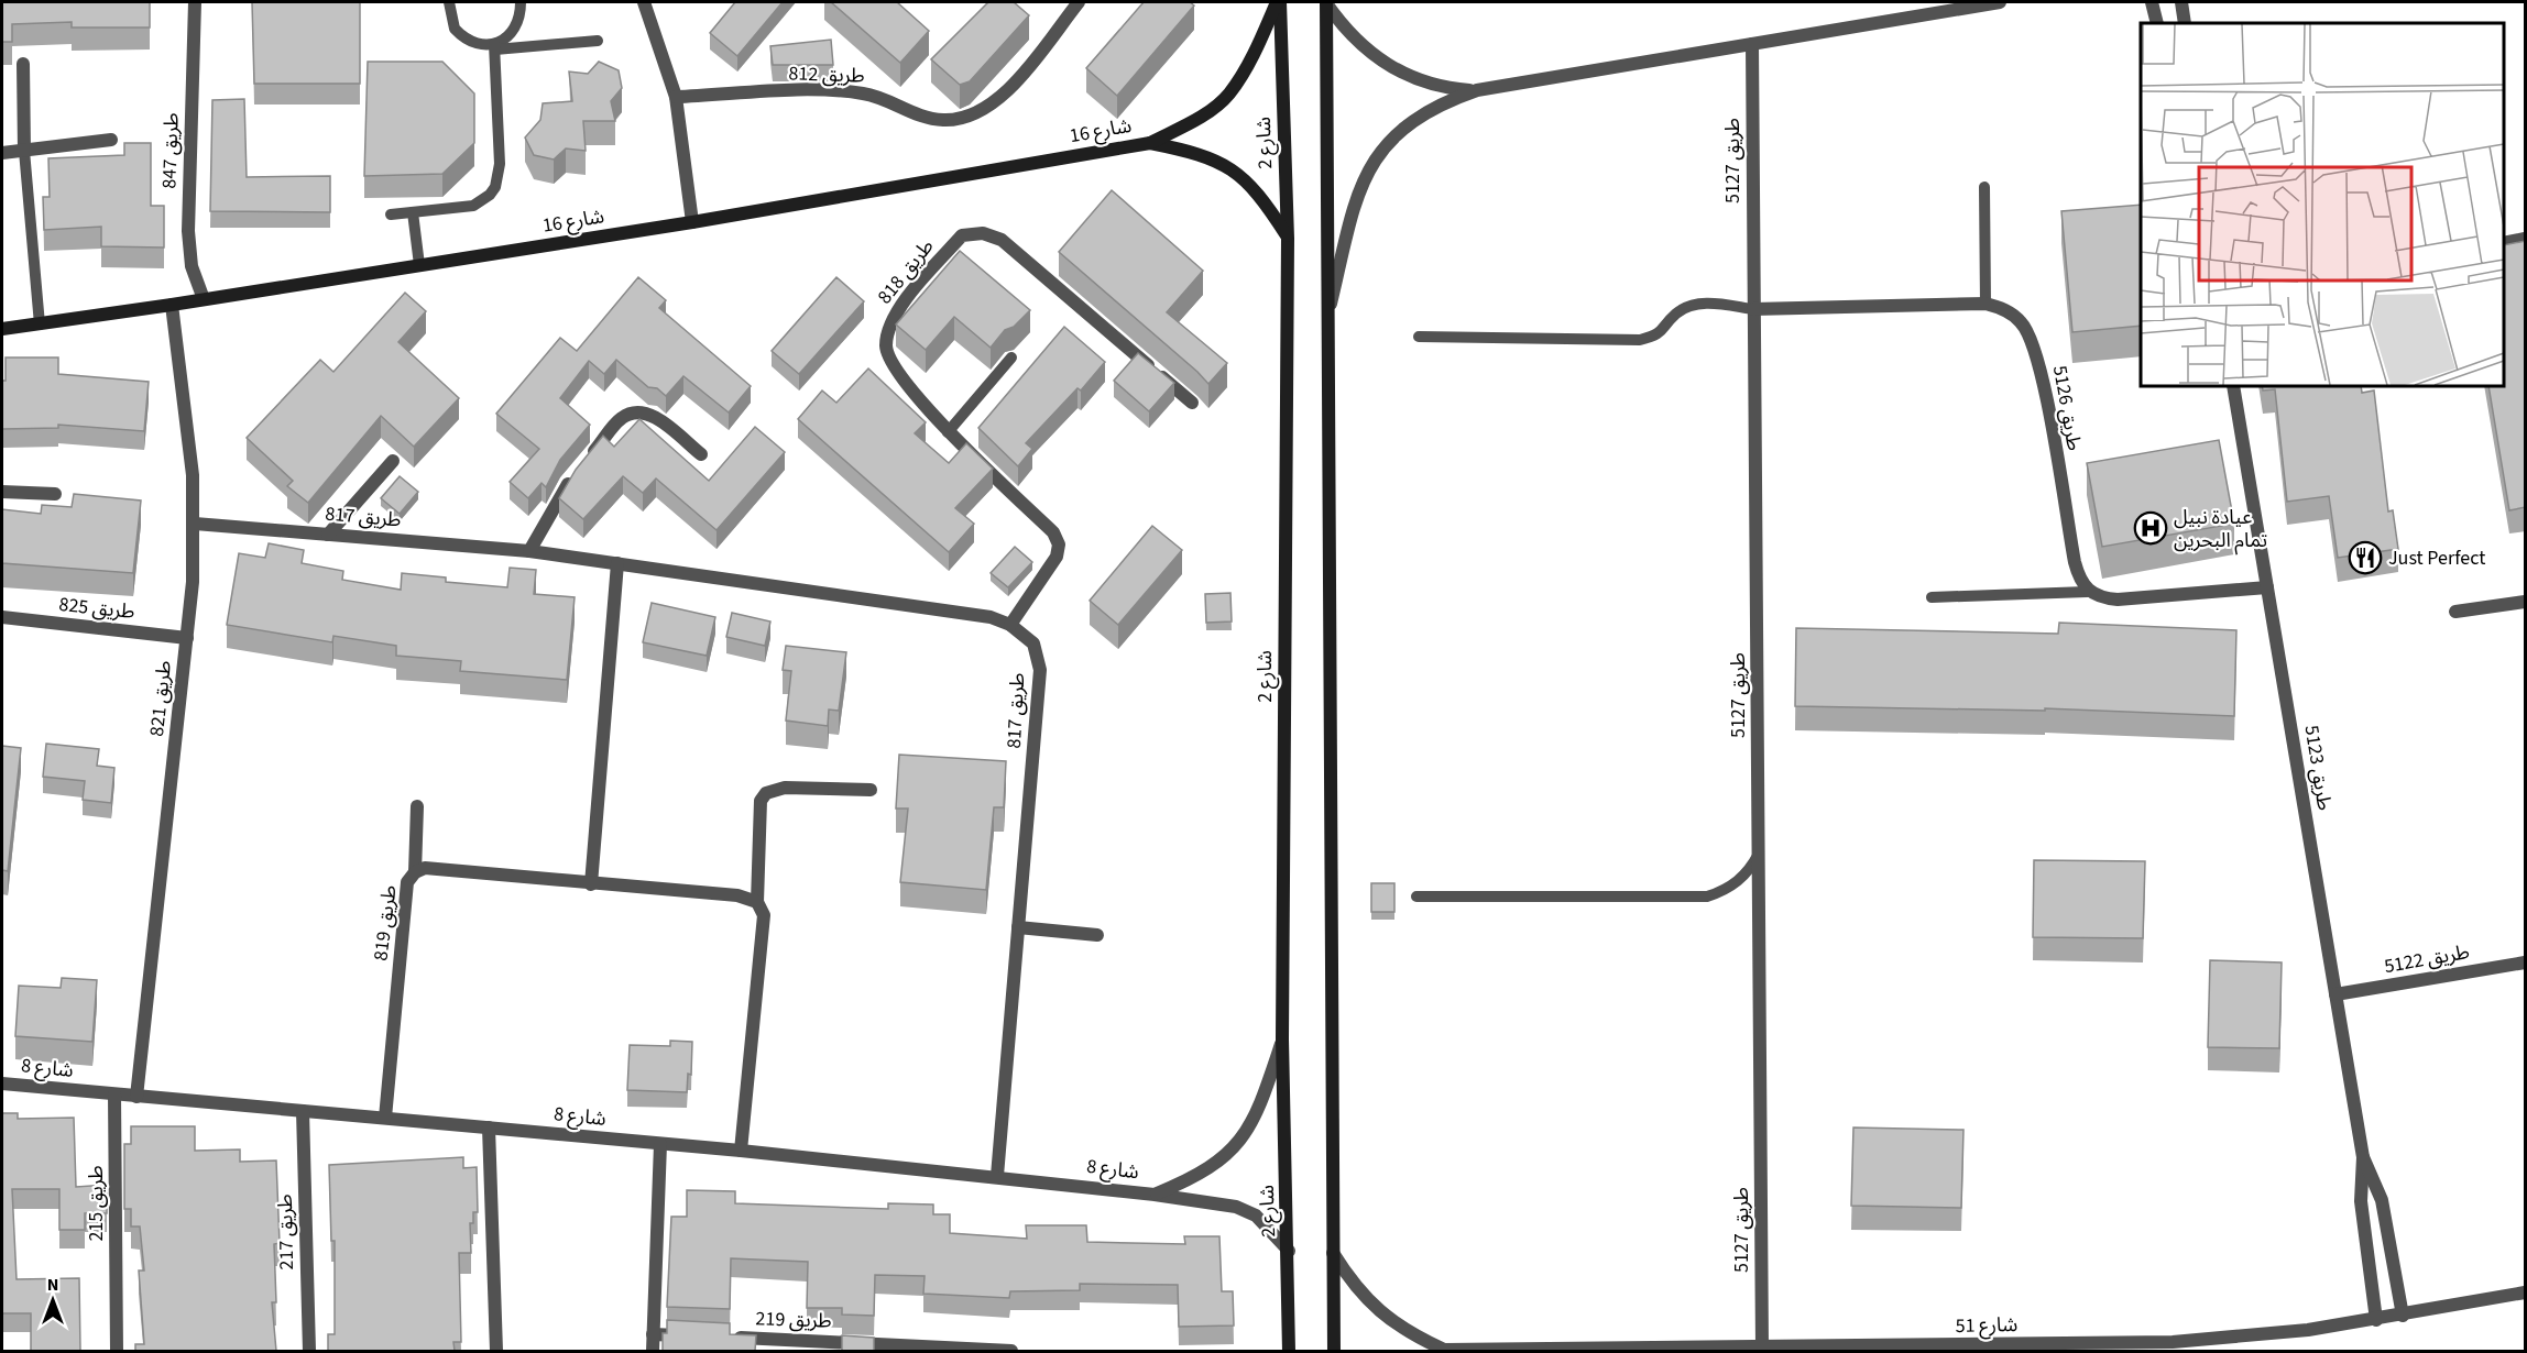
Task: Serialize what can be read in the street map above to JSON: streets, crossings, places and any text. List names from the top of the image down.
{
  "streets": {
    "main road": ["شارع 16", "شارع 2"],
    "street": [
      "طريق 812",
      "طريق 847",
      "طريق 5127",
      "طريق 818",
      "طريق 5126",
      "طريق 817",
      "طريق 825",
      "طريق 821",
      "طريق 5123",
      "طريق 819",
      "طريق 5122",
      "شارع 8",
      "طريق 215",
      "طريق 217",
      "طريق 219",
      "شارع 51"
    ]
  },
  "crossings": [
    ["شارع 16", "شارع 2"],
    ["شارع 16", "طريق 847"],
    ["شارع 16", "طريق 821"],
    ["شارع 2", "شارع 8"],
    ["طريق 5127", "طريق 5126"],
    ["طريق 5127", "شارع 51"],
    ["طريق 818", "طريق 817"],
    ["طريق 817", "طريق 821"],
    ["طريق 817", "شارع 8"],
    ["طريق 825", "طريق 821"],
    ["طريق 821", "شارع 8"],
    ["طريق 5123", "طريق 5122"],
    ["طريق 5123", "شارع 51"],
    ["طريق 819", "شارع 8"],
    ["شارع 8", "طريق 215"],
    ["شارع 8", "طريق 217"]
  ],
  "places": {
    "hospital": ["عيادة نبيل تمام البحرين"],
    "restaurant": ["Just Perfect"]
  },
  "north": "top"
}
